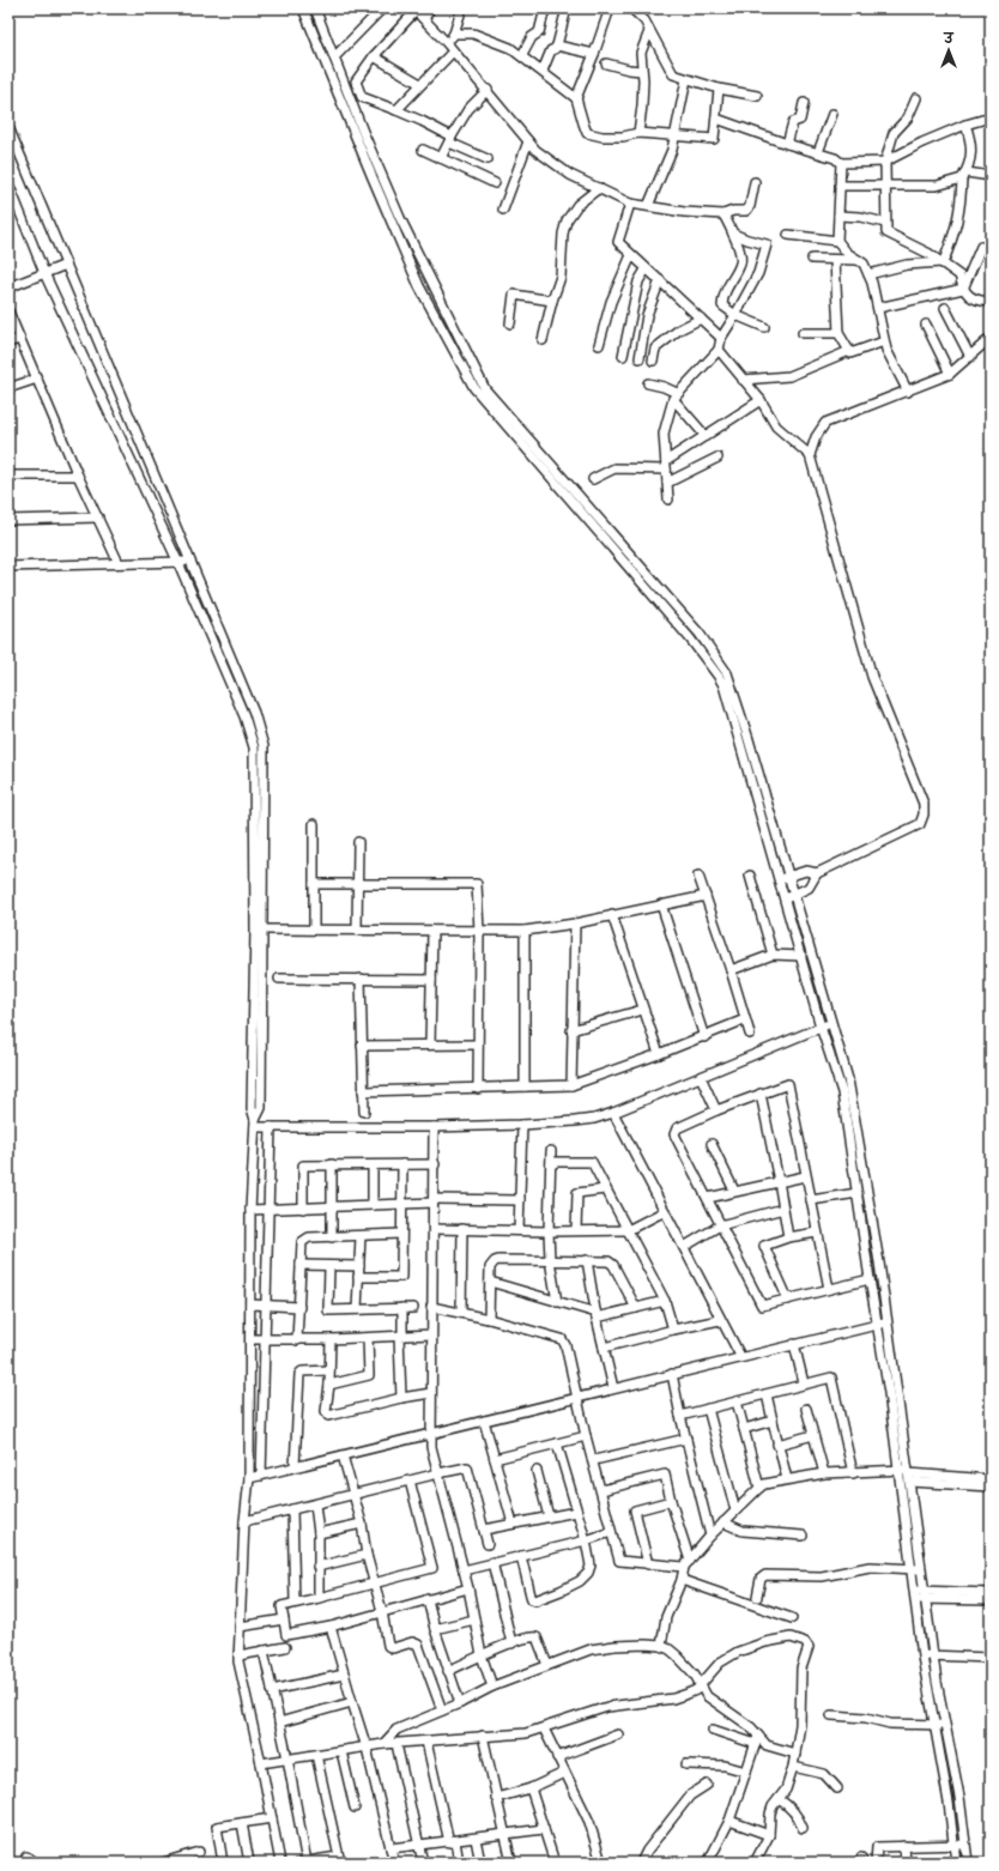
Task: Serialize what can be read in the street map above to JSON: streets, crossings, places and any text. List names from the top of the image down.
{
  "north": "top"
}
